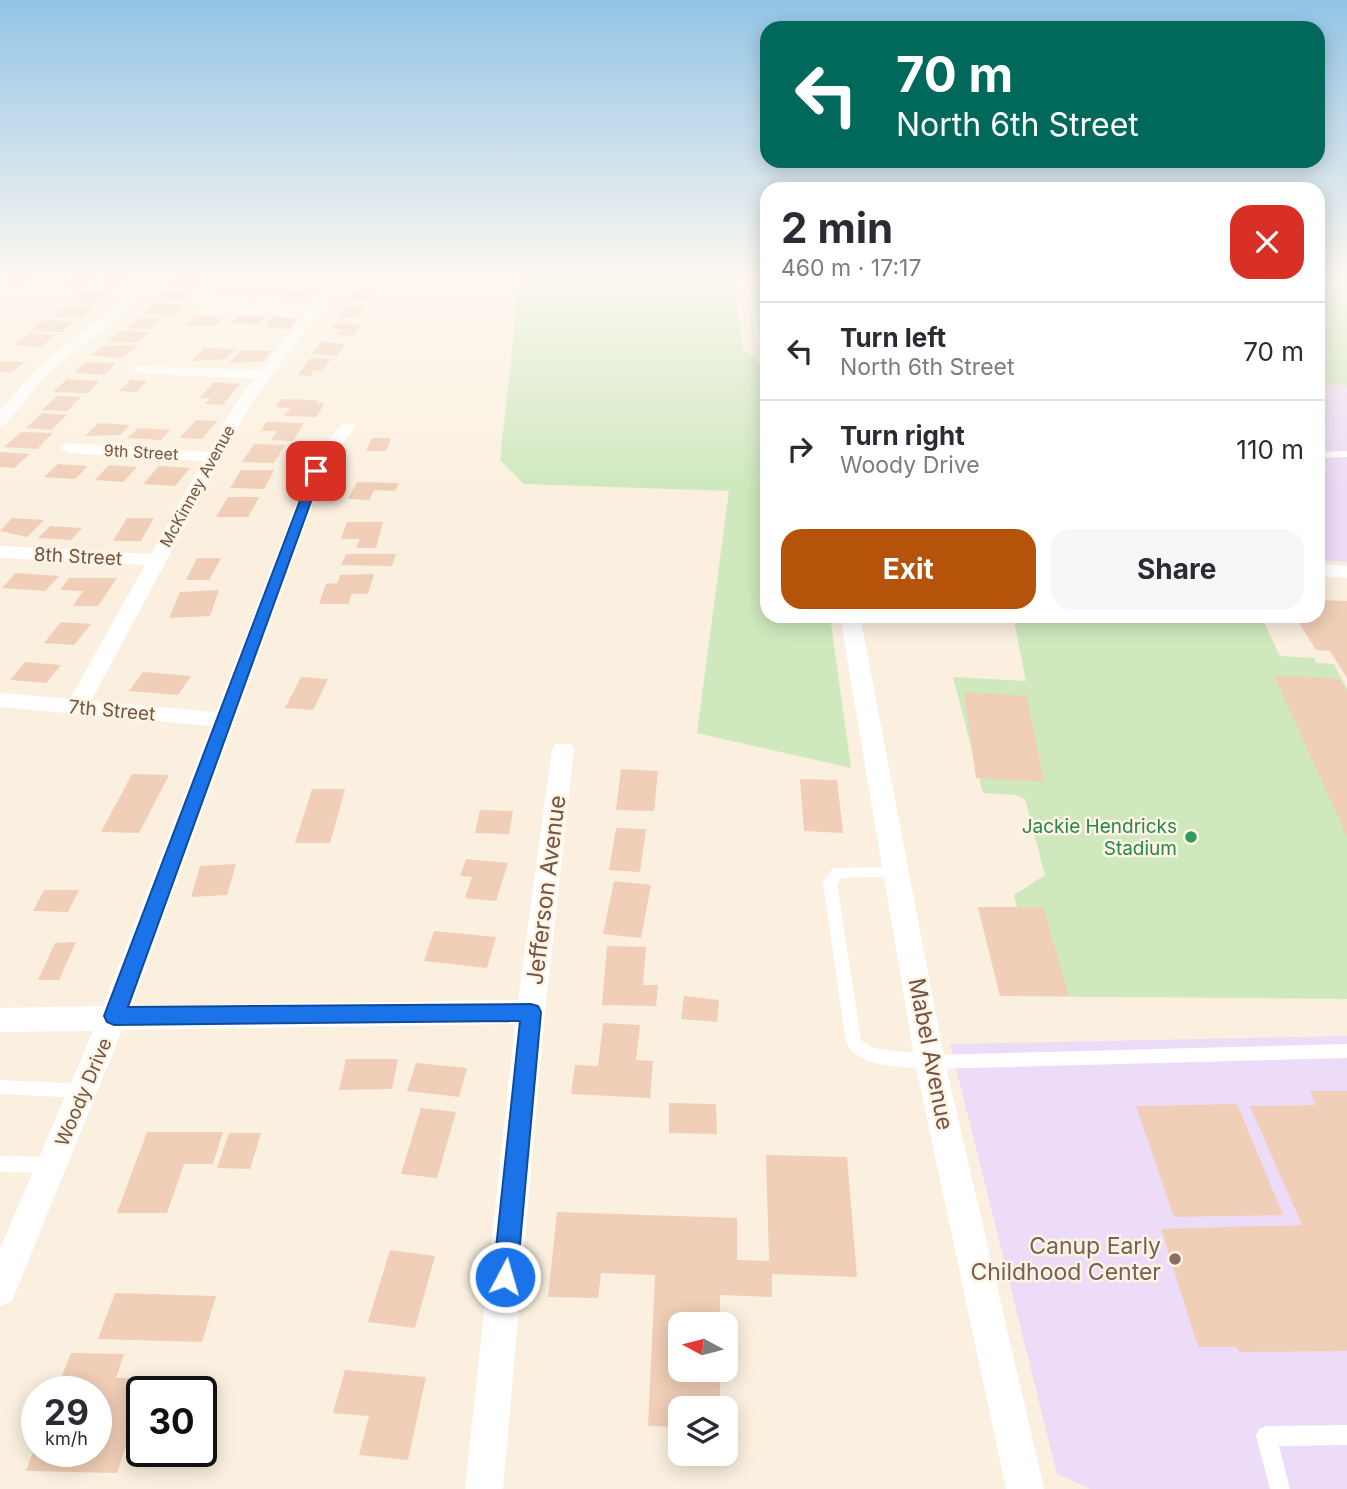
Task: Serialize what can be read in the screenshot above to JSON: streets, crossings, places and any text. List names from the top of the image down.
{
  "streets": {
    "street": [
      "9th Street",
      "McKinney Avenue",
      "8th Street",
      "7th Street",
      "Jefferson Avenue",
      "Mabel Avenue",
      "Woody Drive"
    ]
  },
  "crossings": [
    ["9th Street", "McKinney Avenue"],
    ["McKinney Avenue", "8th Street"],
    ["McKinney Avenue", "7th Street"],
    ["7th Street", "Woody Drive"]
  ],
  "places": ["Jackie Hendricks Stadium", "Canup Early Childhood Center"],
  "north": "left",
  "page": {
    "turn": ["70 m", "North 6th Street"],
    "heading": ["2 min", "460 m · 17:17"],
    "list": [
      {
        "name": "Turn left",
        "note": "North 6th Street",
        "value": "70 m"
      },
      {
        "name": "Turn right",
        "note": "Woody Drive",
        "value": "110 m"
      }
    ],
    "buttons": ["Exit", "Share"],
    "speed": "29 km/h",
    "limit": "30"
  }
}
